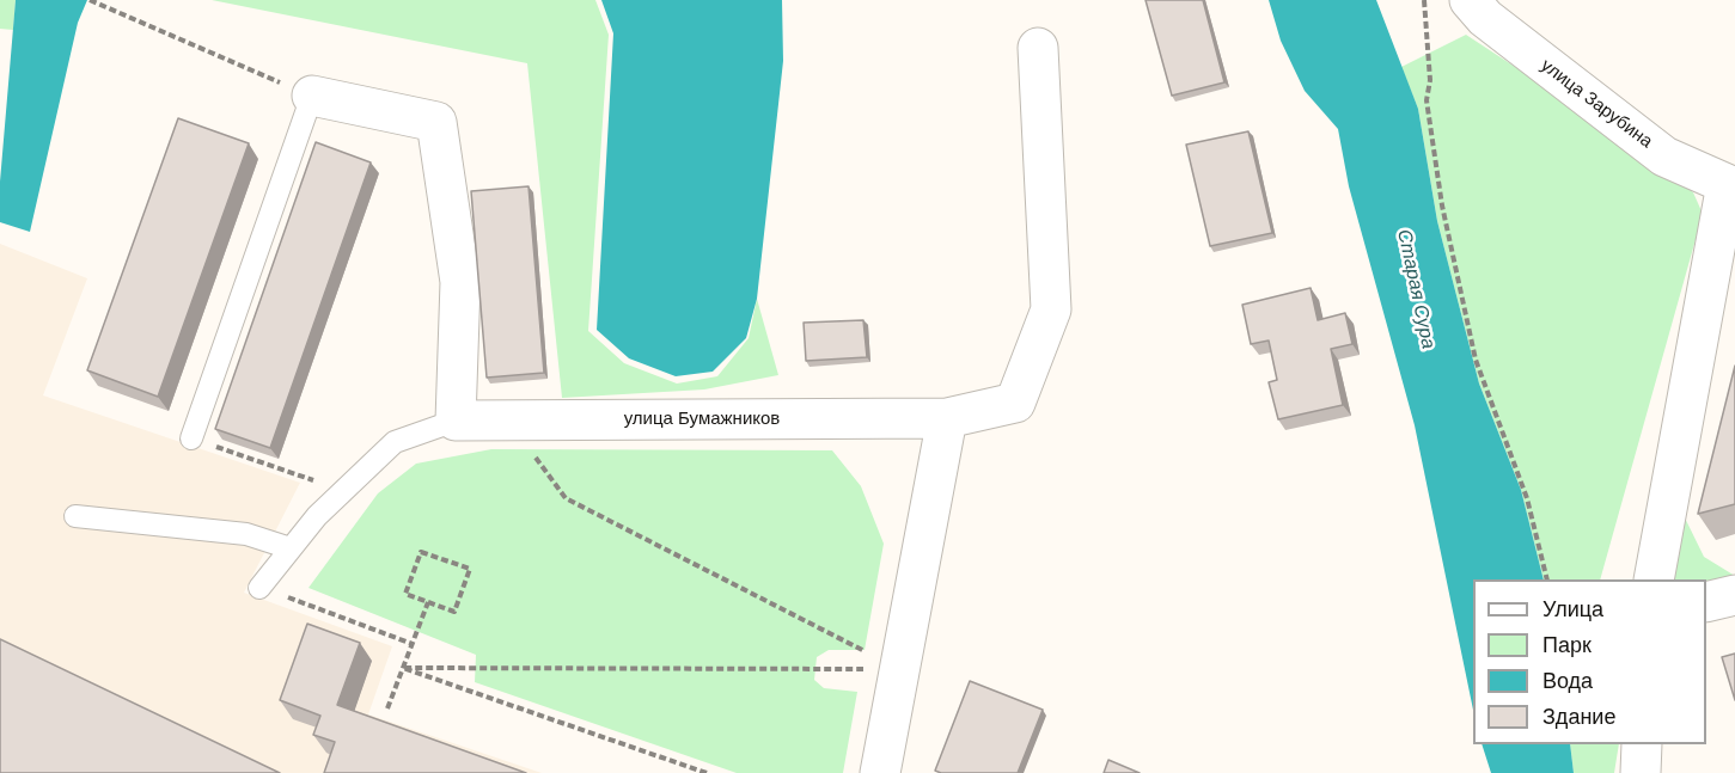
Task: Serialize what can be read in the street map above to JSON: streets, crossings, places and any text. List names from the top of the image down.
{
  "streets": {
    "street": ["улица Зарубина", "улица Бумажников"]
  },
  "water": ["Старая Сура"],
  "legend": [
    "Улица",
    "Парк",
    "Вода",
    "Здание"
  ]
}
